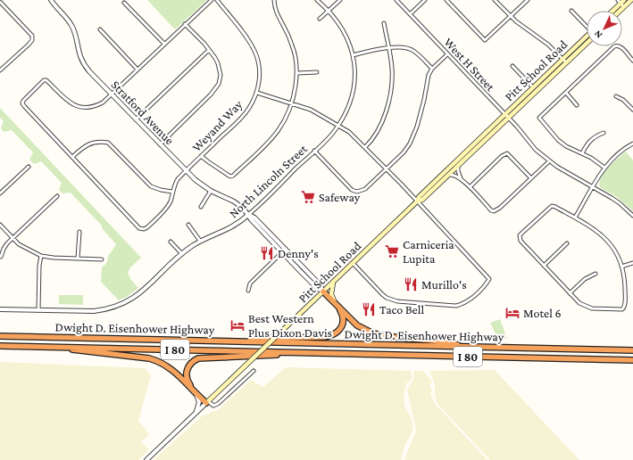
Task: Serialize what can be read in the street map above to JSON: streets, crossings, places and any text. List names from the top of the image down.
{
  "streets": {
    "highway": ["Dwight D. Eisenhower Highway", "I 80"],
    "main road": ["Pitt School Road"],
    "street": [
      "West H Street",
      "Stratford Avenue",
      "Weyand Way",
      "North Lincoln Street"
    ]
  },
  "crossings": [
    ["West H Street", "Pitt School Road"],
    ["Pitt School Road", "Stratford Avenue"],
    ["Stratford Avenue", "Weyand Way"],
    ["Stratford Avenue", "North Lincoln Street"]
  ],
  "places": {
    "supermarket": ["Safeway", "Carniceria Lupita"],
    "restaurant": ["Denny's", "Murillo's", "Taco Bell"],
    "hotel": ["Motel 6", "Best Western Plus Dixon Davis"]
  },
  "north": "bottom left"
}
